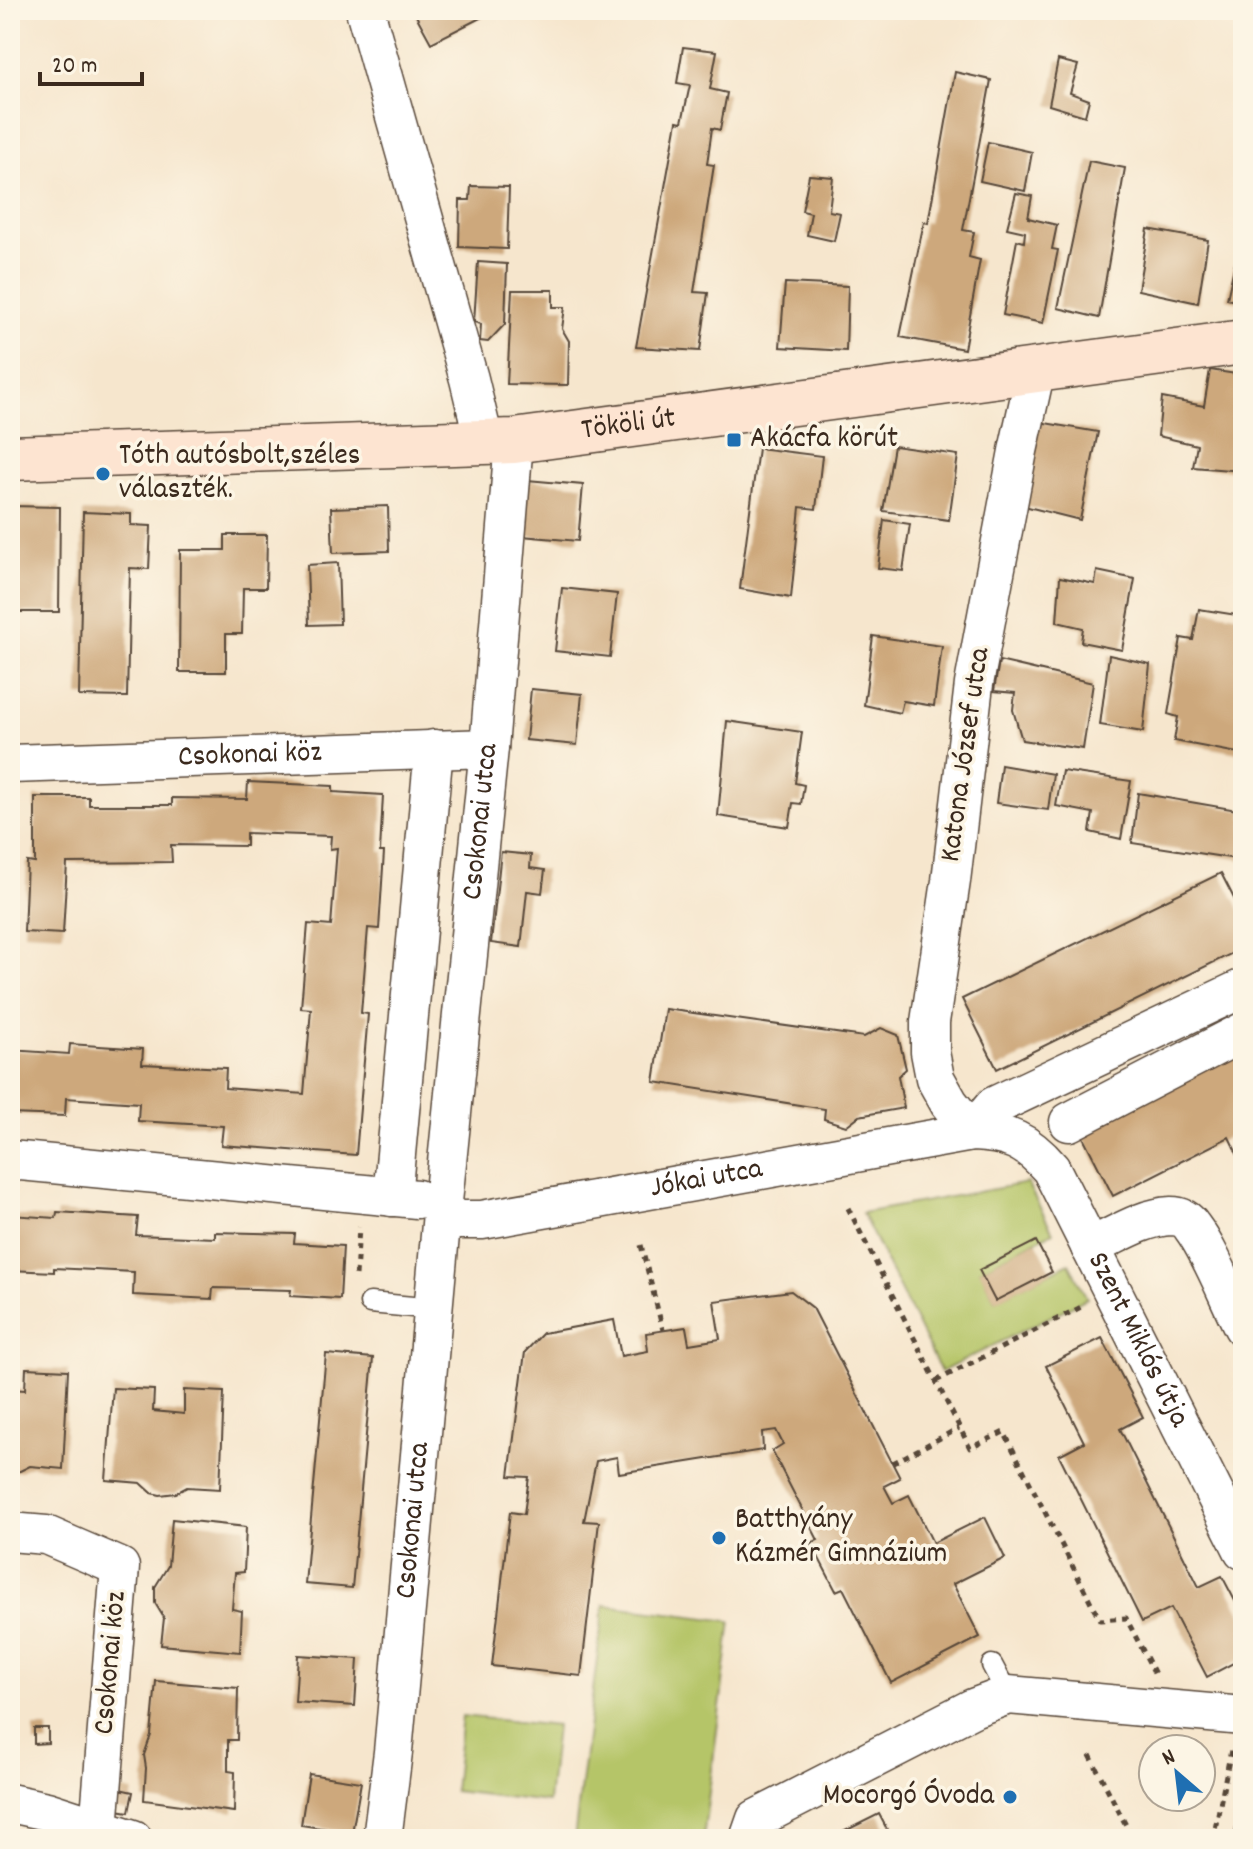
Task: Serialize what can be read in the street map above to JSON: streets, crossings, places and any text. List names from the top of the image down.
{
  "streets": {
    "street": [
      "Tököli út",
      "Csokonai köz",
      "Katona József utca",
      "Csokonai utca",
      "Jókai utca",
      "Szent Miklós útja"
    ]
  },
  "crossings": [
    ["Tököli út", "Katona József utca"],
    ["Tököli út", "Csokonai utca"],
    ["Csokonai köz", "Csokonai utca"],
    ["Katona József utca", "Jókai utca"],
    ["Csokonai utca", "Jókai utca"],
    ["Jókai utca", "Szent Miklós útja"]
  ],
  "places": {
    "transit": ["Akácfa körút"],
    "other": ["Tóth autósbolt,széles választék.", "Batthyány Kázmér Gimnázium", "Mocorgó Óvoda"]
  },
  "scale_bar": "20 m",
  "north": "top left"
}
